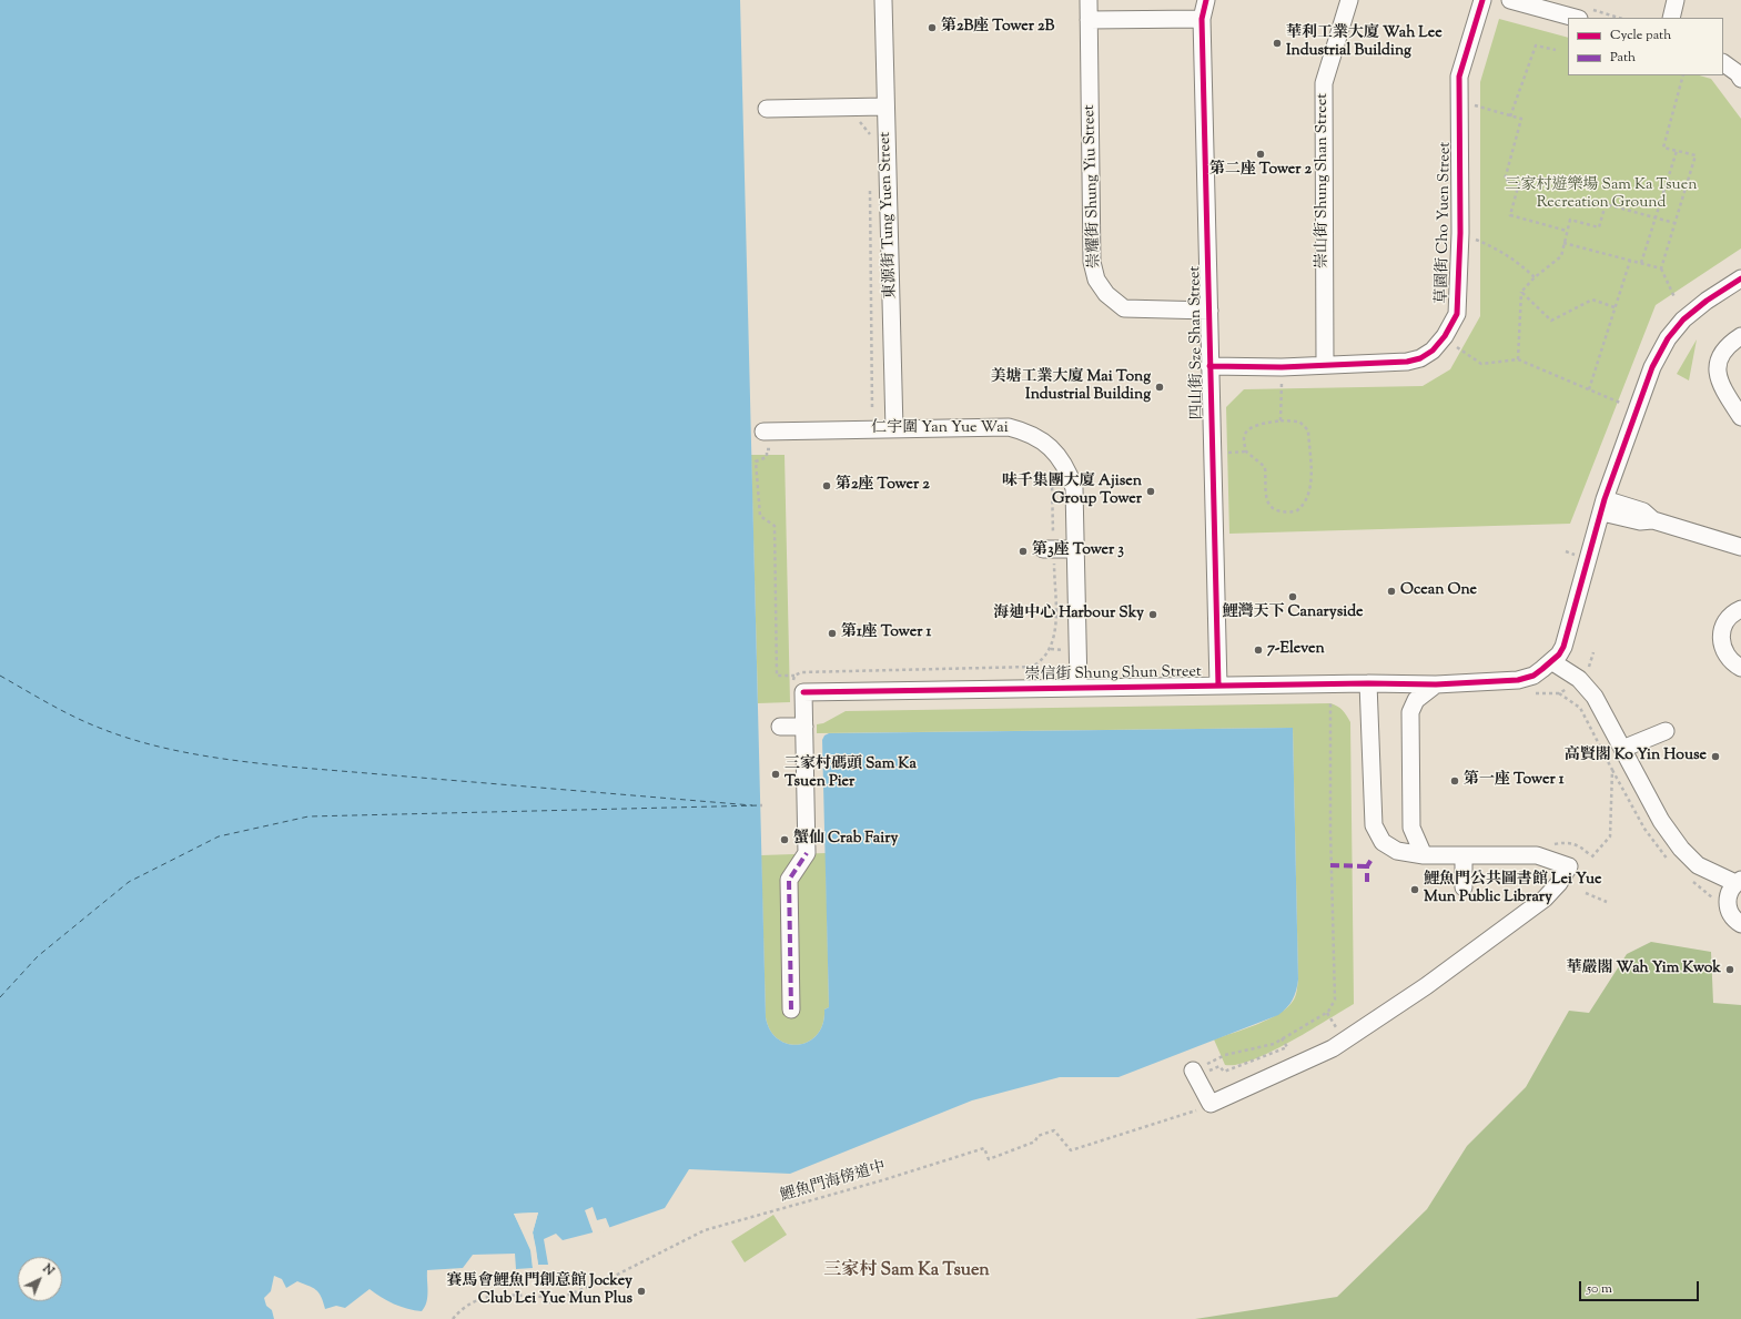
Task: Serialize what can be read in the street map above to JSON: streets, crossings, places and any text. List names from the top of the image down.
{
  "streets": {
    "street": [
      "崇山街 Shung Shan Street",
      "崇耀街 Shung Yiu Street",
      "東源街 Tung Yuen Street",
      "草園街 Cho Yuen Street",
      "四山街 Sze Shan Street",
      "仁宇圍 Yan Yue Wai",
      "崇信街 Shung Shun Street"
    ],
    "path": ["鯉魚門海傍道中"]
  },
  "crossings": [
    ["崇山街 Shung Shan Street", "草園街 Cho Yuen Street"],
    ["崇耀街 Shung Yiu Street", "四山街 Sze Shan Street"],
    ["東源街 Tung Yuen Street", "仁宇圍 Yan Yue Wai"],
    ["草園街 Cho Yuen Street", "四山街 Sze Shan Street"],
    ["四山街 Sze Shan Street", "崇信街 Shung Shun Street"],
    ["仁宇圍 Yan Yue Wai", "崇信街 Shung Shun Street"]
  ],
  "districts": ["三家村 Sam Ka Tsuen"],
  "parks": ["三家村遊樂場 Sam Ka Tsuen Recreation Ground"],
  "places": [
    "第2B座 Tower 2B",
    "華利工業大廈 Wah Lee Industrial Building",
    "第二座 Tower 2",
    "美塘工業大廈 Mai Tong Industrial Building",
    "第2座 Tower 2",
    "味千集團大廈 Ajisen Group Tower",
    "第3座 Tower 3",
    "Ocean One",
    "鯉灣天下 Canaryside",
    "海迪中心 Harbour Sky",
    "第1座 Tower 1",
    "7-Eleven",
    "高賢閣 Ko Yin House",
    "三家村碼頭 Sam Ka Tsuen Pier",
    "第一座 Tower 1",
    "蟹仙 Crab Fairy",
    "鯉魚門公共圖書館 Lei Yue Mun Public Library",
    "華嚴閣 Wah Yim Kwok",
    "賽馬會鯉魚門創意館 Jockey Club Lei Yue Mun Plus"
  ],
  "legend": ["Cycle path", "Path"],
  "scale_bar": "50 m",
  "north": "top right"
}
